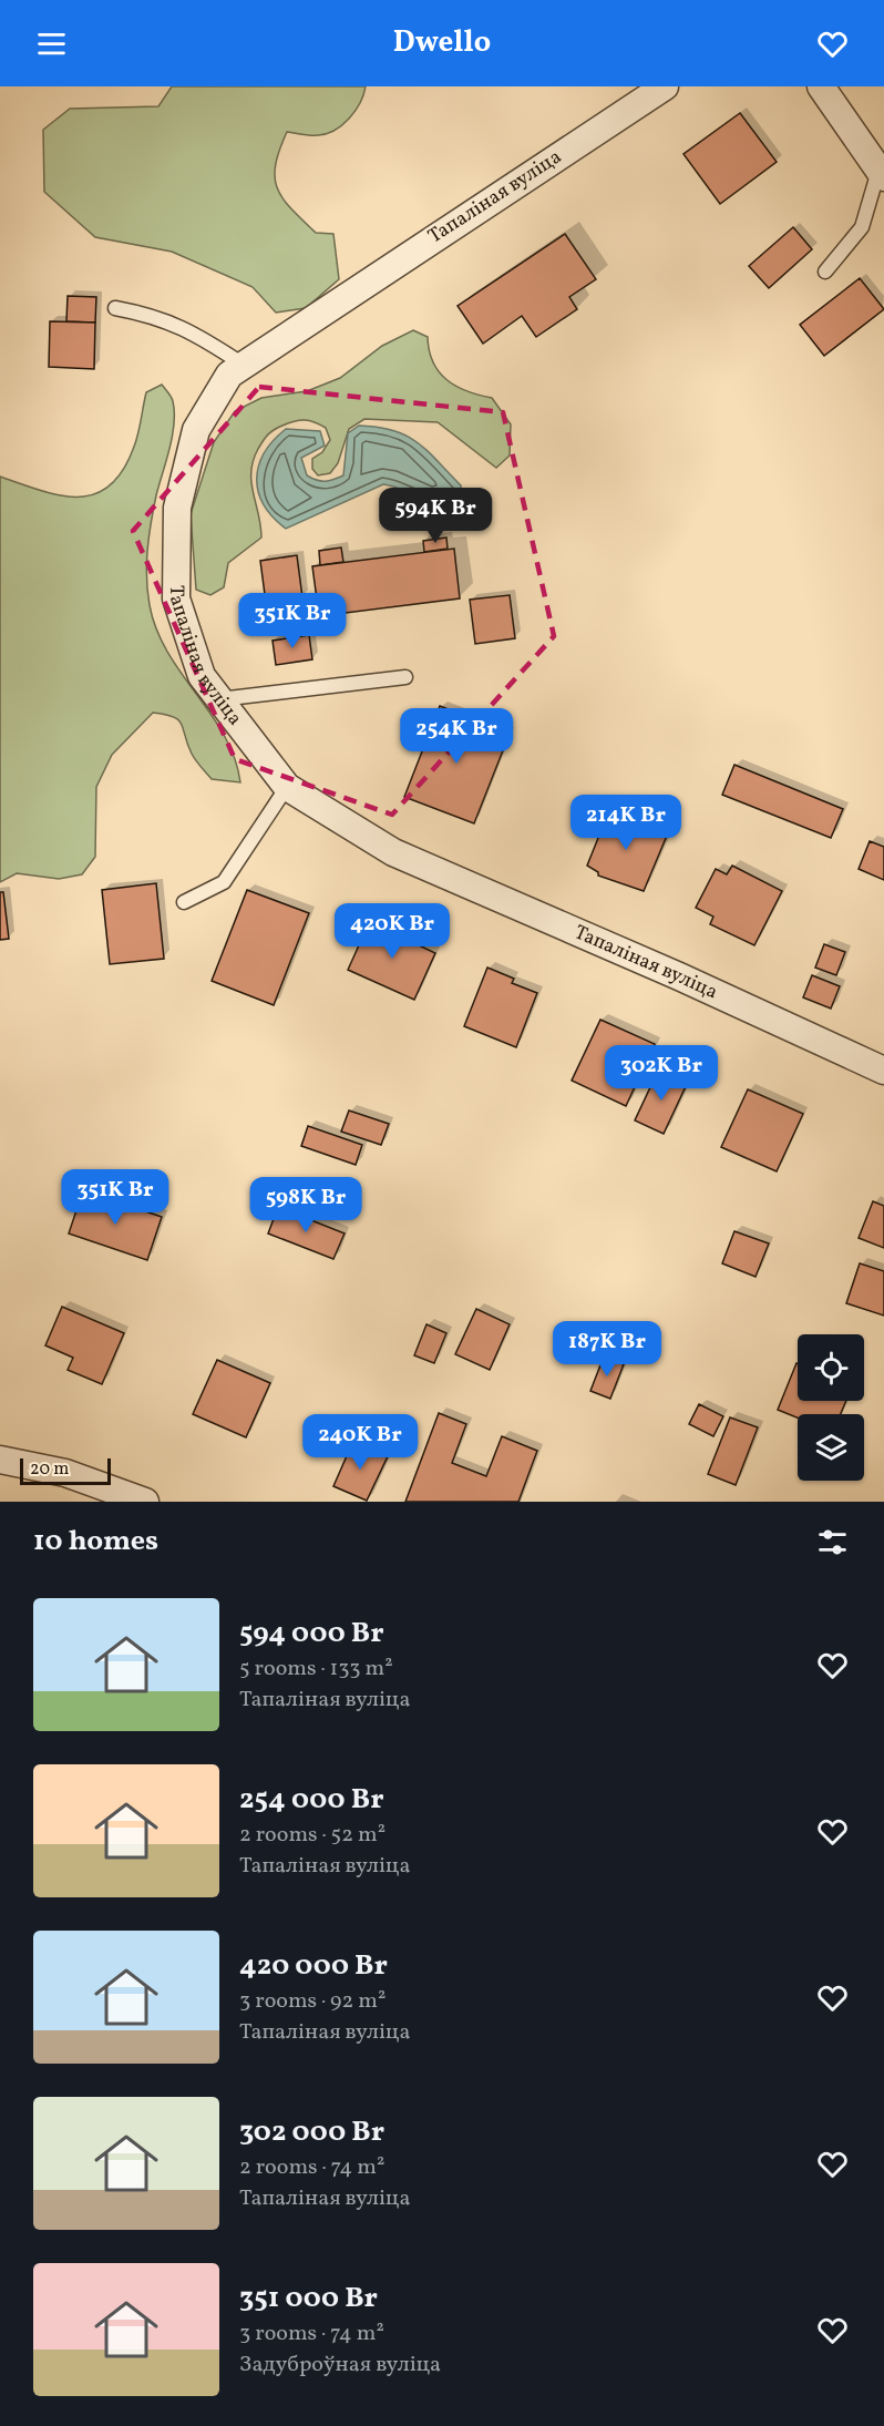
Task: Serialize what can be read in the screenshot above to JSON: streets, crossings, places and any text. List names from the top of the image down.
{
  "streets": {
    "street": ["Тапаліная вуліца"]
  },
  "scale_bar": "20 m",
  "page": {
    "header": "Dwello",
    "price": [
      "594K Br",
      "351K Br",
      "254K Br",
      "214K Br",
      "420K Br",
      "302K Br",
      "351K Br",
      "598K Br",
      "187K Br",
      "240K Br"
    ],
    "scale": "20 m",
    "heading": "10 homes",
    "list": [
      {
        "name": "594 000 Br",
        "note": "5 rooms · 133 m² · Тапаліная вуліца"
      },
      {
        "name": "254 000 Br",
        "note": "2 rooms · 52 m² · Тапаліная вуліца"
      },
      {
        "name": "420 000 Br",
        "note": "3 rooms · 92 m² · Тапаліная вуліца"
      },
      {
        "name": "302 000 Br",
        "note": "2 rooms · 74 m² · Тапаліная вуліца"
      },
      {
        "name": "351 000 Br",
        "note": "3 rooms · 74 m² · Задуброўная вуліца"
      }
    ]
  }
}
